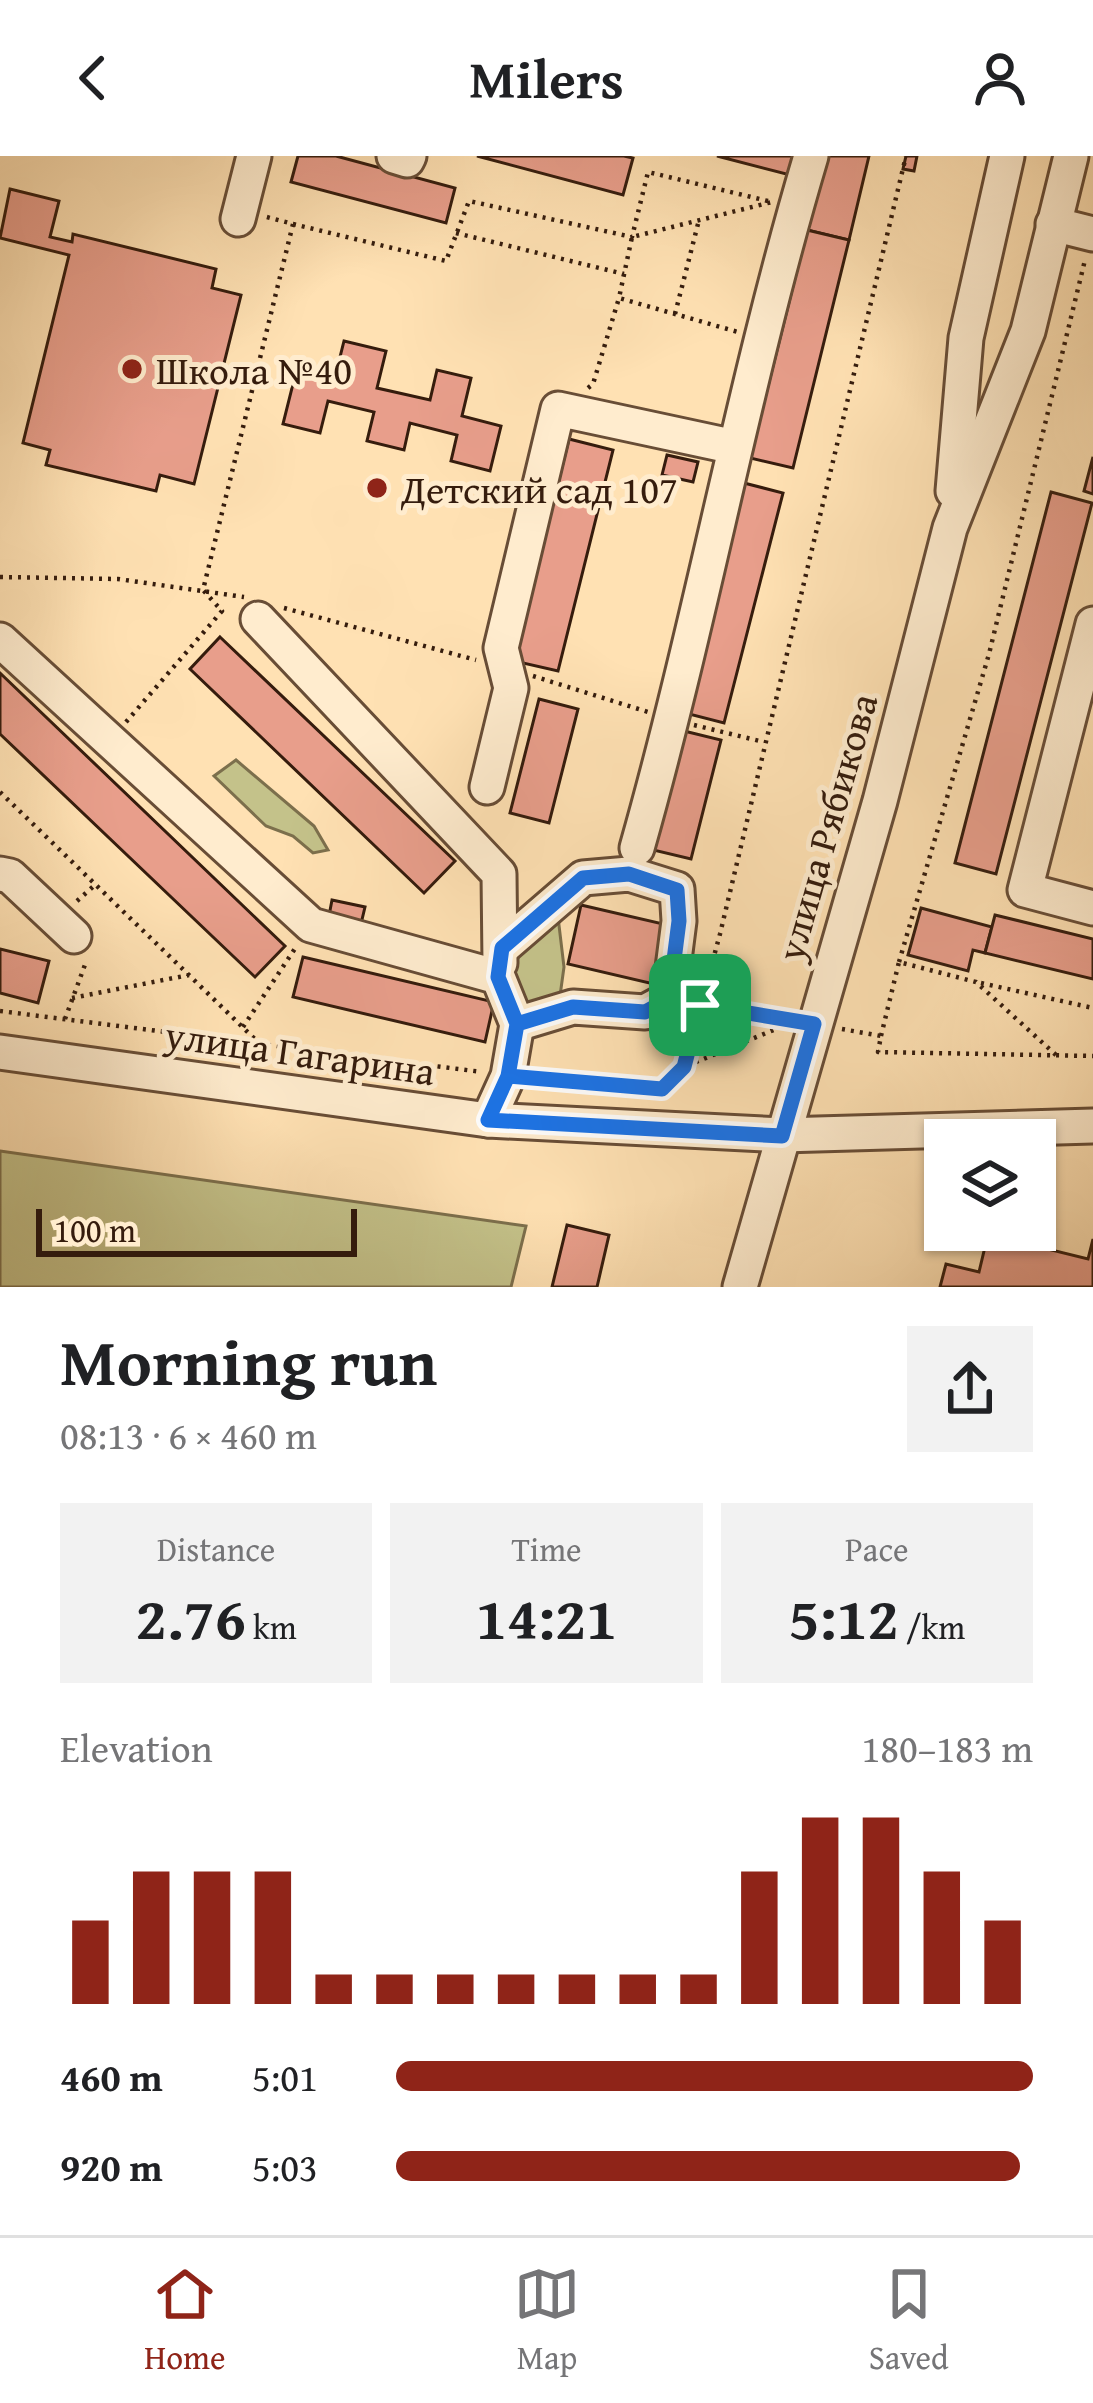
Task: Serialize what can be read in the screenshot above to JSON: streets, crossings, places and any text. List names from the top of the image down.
{
  "streets": {
    "street": ["улица Рябикова", "улица Гагарина"]
  },
  "crossings": [
    ["улица Рябикова", "улица Гагарина"]
  ],
  "places": ["Школа №40", "Детский сад 107"],
  "scale_bar": "100 m",
  "page": {
    "header": "Milers",
    "scale": "100 m",
    "heading": ["Morning run", "08:13 · 6 × 460 m"],
    "stats": [
      ["Distance", "2.76 km"],
      ["Time", "14:21"],
      ["Pace", "5:12 /km"]
    ],
    "chart": ["Elevation", "180–183 m"],
    "list": [
      {
        "name": "460 m",
        "note": "5:01"
      },
      {
        "name": "920 m",
        "note": "5:03"
      }
    ],
    "tabs": ["Home", "Map", "Saved"]
  }
}
